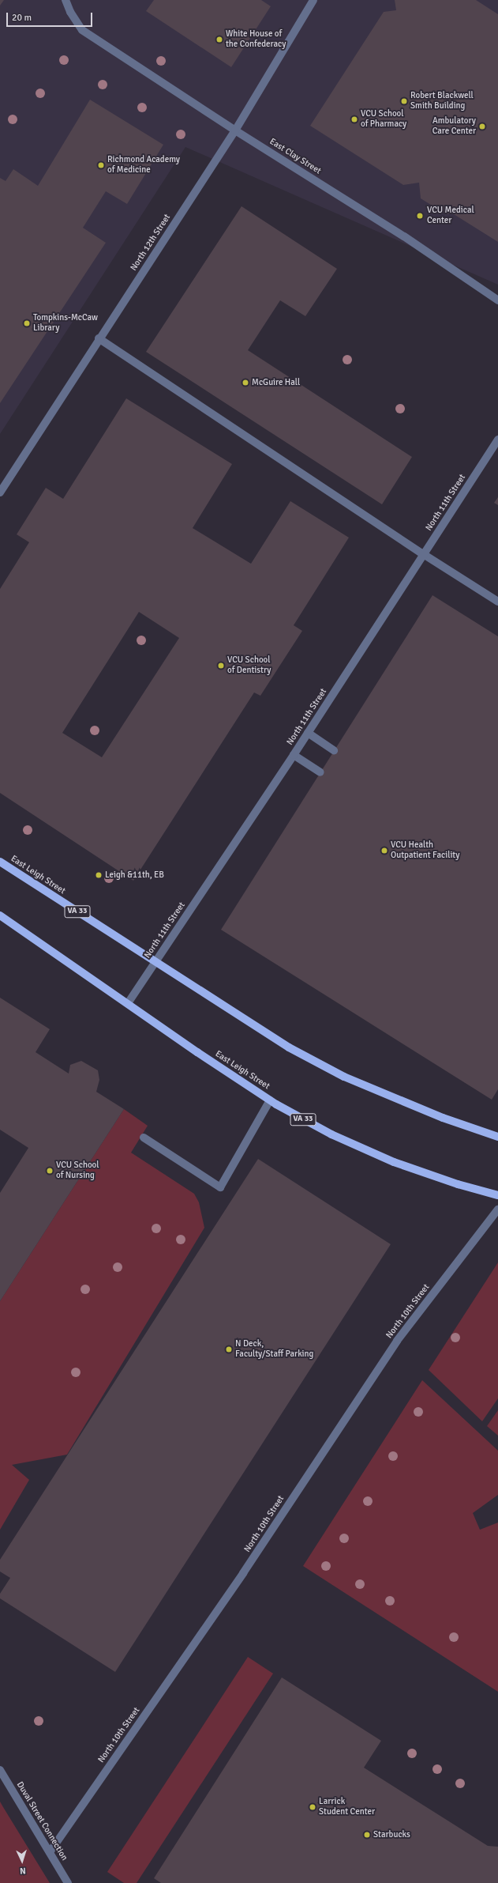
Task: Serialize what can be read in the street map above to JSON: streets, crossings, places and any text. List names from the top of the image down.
{
  "streets": {
    "main road": ["East Leigh Street", "VA 33"],
    "street": [
      "East Clay Street",
      "North 12th Street",
      "North 11th Street",
      "North 10th Street",
      "Duval Street Connection"
    ]
  },
  "crossings": [
    ["East Clay Street", "North 12th Street"],
    ["North 11th Street", "East Leigh Street"],
    ["North 10th Street", "Duval Street Connection"]
  ],
  "places": [
    "White House of the Confederacy",
    "Robert Blackwell Smith Building",
    "VCU School of Pharmacy",
    "Ambulatory Care Center",
    "Richmond Academy of Medicine",
    "VCU Medical Center",
    "Tompkins-McCaw Library",
    "McGuire Hall",
    "VCU School of Dentistry",
    "VCU Health Outpatient Facility",
    "Leigh &11th, EB",
    "VCU School of Nursing",
    "N Deck, Faculty/Staff Parking",
    "Larrick Student Center",
    "Starbucks"
  ],
  "scale_bar": "20 m",
  "north": "bottom"
}
